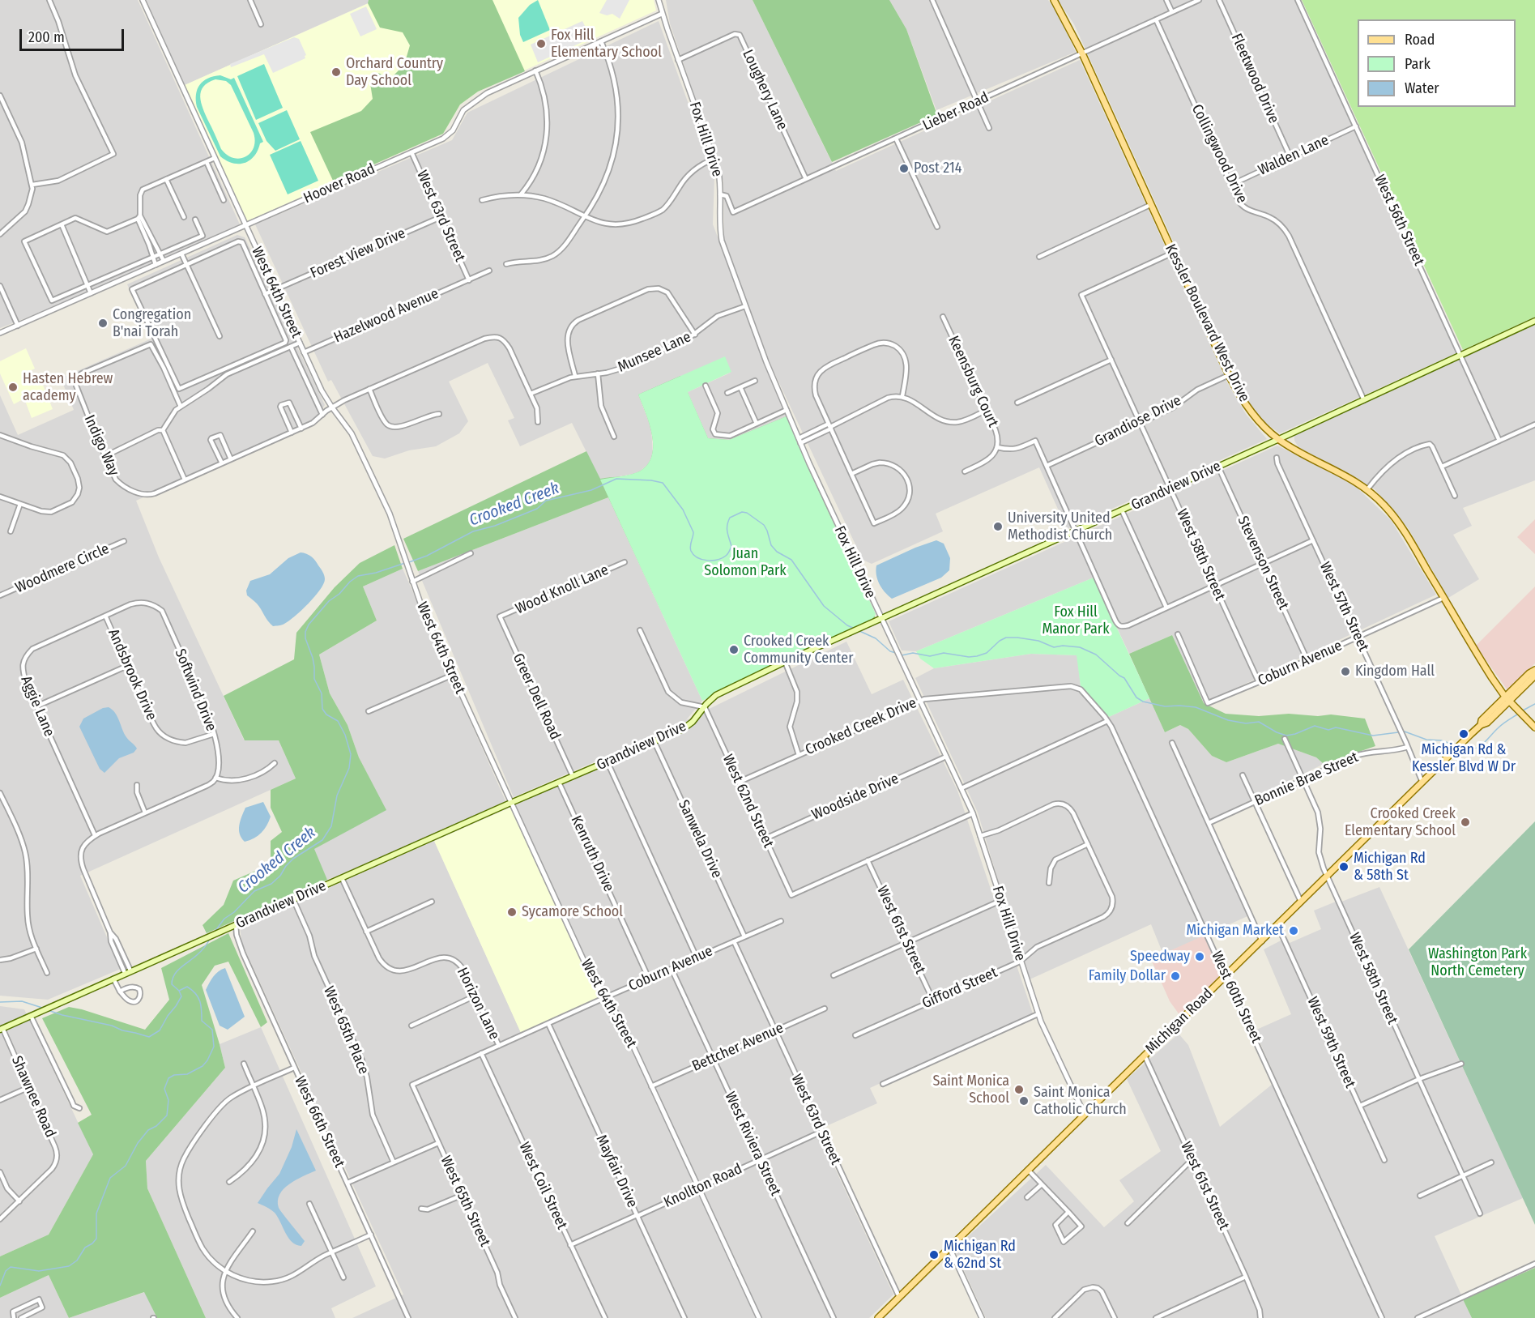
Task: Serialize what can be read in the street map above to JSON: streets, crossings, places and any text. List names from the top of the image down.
{
  "streets": {
    "main road": ["Kessler Boulevard West Drive", "Grandview Drive", "Michigan Road"],
    "street": [
      "Fleetwood Drive",
      "Loughery Lane",
      "Lieber Road",
      "Fox Hill Drive",
      "Collingwood Drive",
      "Walden Lane",
      "Hoover Road",
      "West 63rd Street",
      "West 56th Street",
      "Forest View Drive",
      "West 64th Street",
      "Hazelwood Avenue",
      "Munsee Lane",
      "Keensburg Court",
      "Grandiose Drive",
      "Indigo Way",
      "West 58th Street",
      "Stevenson Street",
      "Woodmere Circle",
      "Wood Knoll Lane",
      "West 57th Street",
      "Coburn Avenue",
      "Andsbrook Drive",
      "Softwind Drive",
      "Greer Dell Road",
      "Aggie Lane",
      "Crooked Creek Drive",
      "Bonnie Brae Street",
      "Woodside Drive",
      "West 62nd Street",
      "Sanwela Drive",
      "Kenruth Drive",
      "West 61st Street",
      "Gifford Street",
      "West 60th Street",
      "Horizon Lane",
      "West 65th Place",
      "West 59th Street",
      "Bettcher Avenue",
      "Shawnee Road",
      "West 66th Street",
      "West Riviera Street",
      "Mayfair Drive",
      "West Coil Street",
      "Knollton Road",
      "West 65th Street"
    ]
  },
  "crossings": [
    ["Fleetwood Drive", "Walden Lane"],
    ["Loughery Lane", "Lieber Road"],
    ["Loughery Lane", "Fox Hill Drive"],
    ["Lieber Road", "Fox Hill Drive"],
    ["Lieber Road", "Collingwood Drive"],
    ["Lieber Road", "Kessler Boulevard West Drive"],
    ["Fox Hill Drive", "Hoover Road"],
    ["Fox Hill Drive", "Munsee Lane"],
    ["Fox Hill Drive", "Grandview Drive"],
    ["Fox Hill Drive", "Crooked Creek Drive"],
    ["Fox Hill Drive", "Woodside Drive"],
    ["Fox Hill Drive", "Gifford Street"],
    ["Fox Hill Drive", "Michigan Road"],
    ["Collingwood Drive", "Walden Lane"],
    ["Collingwood Drive", "Grandview Drive"],
    ["Walden Lane", "West 56th Street"],
    ["Hoover Road", "West 63rd Street"],
    ["Hoover Road", "West 64th Street"],
    ["West 63rd Street", "Forest View Drive"],
    ["West 63rd Street", "Hazelwood Avenue"],
    ["West 63rd Street", "Coburn Avenue"],
    ["West 63rd Street", "Michigan Road"],
    ["West 63rd Street", "Bettcher Avenue"],
    ["West 63rd Street", "Knollton Road"],
    ["West 56th Street", "Grandview Drive"],
    ["Forest View Drive", "West 64th Street"],
    ["West 64th Street", "Hazelwood Avenue"],
    ["West 64th Street", "Grandview Drive"],
    ["West 64th Street", "Coburn Avenue"],
    ["West 64th Street", "Bettcher Avenue"],
    ["West 64th Street", "Knollton Road"],
    ["Kessler Boulevard West Drive", "Grandiose Drive"],
    ["Kessler Boulevard West Drive", "Grandview Drive"],
    ["Kessler Boulevard West Drive", "West 58th Street"],
    ["Kessler Boulevard West Drive", "Coburn Avenue"],
    ["Kessler Boulevard West Drive", "Michigan Road"],
    ["Grandiose Drive", "West 58th Street"],
    ["Grandview Drive", "West 58th Street"],
    ["Grandview Drive", "Stevenson Street"],
    ["Grandview Drive", "Greer Dell Road"],
    ["Grandview Drive", "West 62nd Street"],
    ["Grandview Drive", "Sanwela Drive"],
    ["Grandview Drive", "Kenruth Drive"],
    ["Grandview Drive", "Horizon Lane"],
    ["Grandview Drive", "West 65th Place"],
    ["Grandview Drive", "Shawnee Road"],
    ["Grandview Drive", "West 66th Street"],
    ["West 58th Street", "Coburn Avenue"],
    ["West 58th Street", "Bonnie Brae Street"],
    ["West 58th Street", "Michigan Road"],
    ["Stevenson Street", "Coburn Avenue"],
    ["Wood Knoll Lane", "Greer Dell Road"],
    ["West 57th Street", "Coburn Avenue"],
    ["West 57th Street", "Bonnie Brae Street"],
    ["West 57th Street", "Michigan Road"],
    ["Coburn Avenue", "Sanwela Drive"],
    ["Coburn Avenue", "Kenruth Drive"],
    ["Coburn Avenue", "Horizon Lane"],
    ["Coburn Avenue", "West Riviera Street"],
    ["Coburn Avenue", "Mayfair Drive"],
    ["Coburn Avenue", "West Coil Street"],
    ["Coburn Avenue", "West 65th Street"],
    ["Andsbrook Drive", "Softwind Drive"],
    ["Andsbrook Drive", "Aggie Lane"],
    ["Softwind Drive", "Aggie Lane"],
    ["Crooked Creek Drive", "West 62nd Street"],
    ["Crooked Creek Drive", "West 60th Street"],
    ["Woodside Drive", "West 62nd Street"],
    ["West 62nd Street", "West 61st Street"],
    ["West 61st Street", "Gifford Street"],
    ["West 61st Street", "Michigan Road"],
    ["West 60th Street", "Michigan Road"],
    ["Michigan Road", "West 59th Street"],
    ["Bettcher Avenue", "West Riviera Street"],
    ["West Riviera Street", "Knollton Road"],
    ["Mayfair Drive", "Knollton Road"],
    ["West Coil Street", "Knollton Road"]
  ],
  "water": ["Crooked Creek"],
  "parks": ["Juan Solomon Park", "Fox Hill Manor Park", "Washington Park North Cemetery"],
  "places": [
    "Fox Hill Elementary School",
    "Orchard Country Day School",
    "Post 214",
    "Congregation B'nai Torah",
    "Hasten Hebrew academy",
    "University United Methodist Church",
    "Crooked Creek Community Center",
    "Kingdom Hall",
    "Michigan Rd & Kessler Blvd W Dr",
    "Crooked Creek Elementary School",
    "Michigan Rd & 58th St",
    "Sycamore School",
    "Michigan Market",
    "Speedway",
    "Family Dollar",
    "Saint Monica School",
    "Saint Monica Catholic Church",
    "Michigan Rd & 62nd St"
  ],
  "legend": ["Road", "Park", "Water"],
  "scale_bar": "200 m"
}
